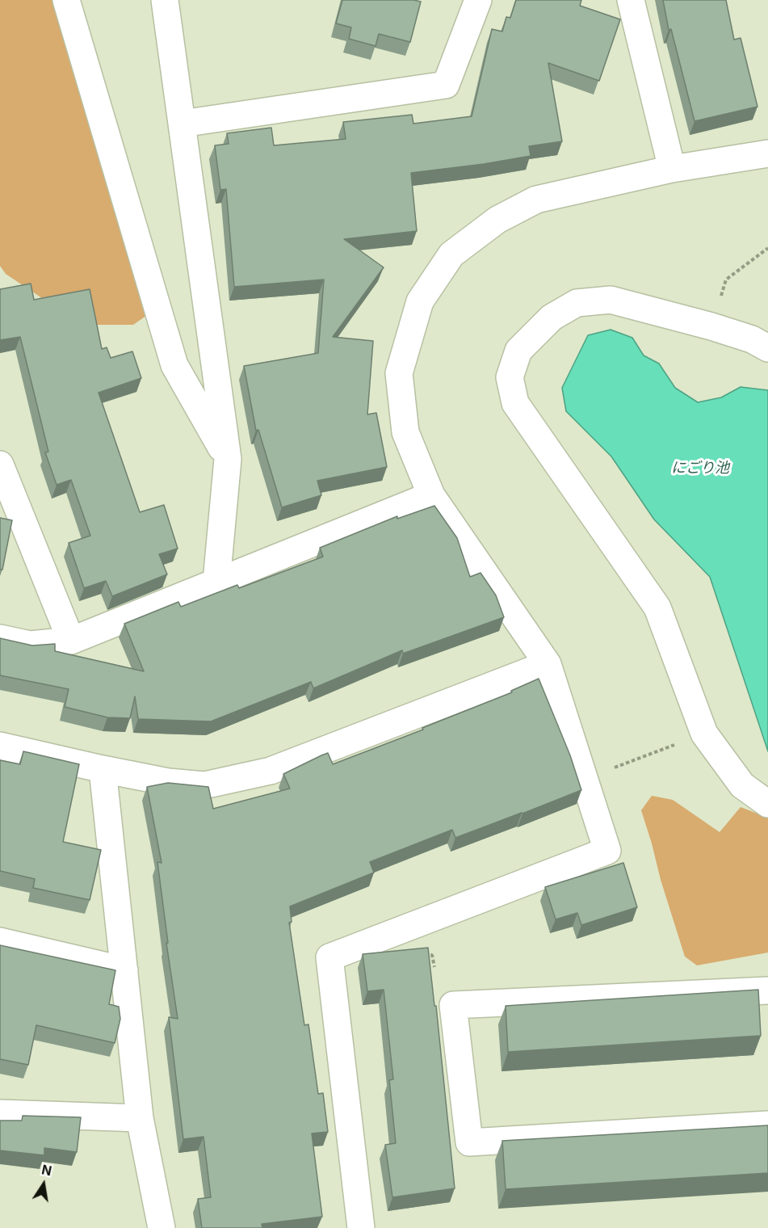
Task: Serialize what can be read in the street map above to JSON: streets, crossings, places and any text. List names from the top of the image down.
{
  "water": ["にごり池"],
  "north": "top"
}
